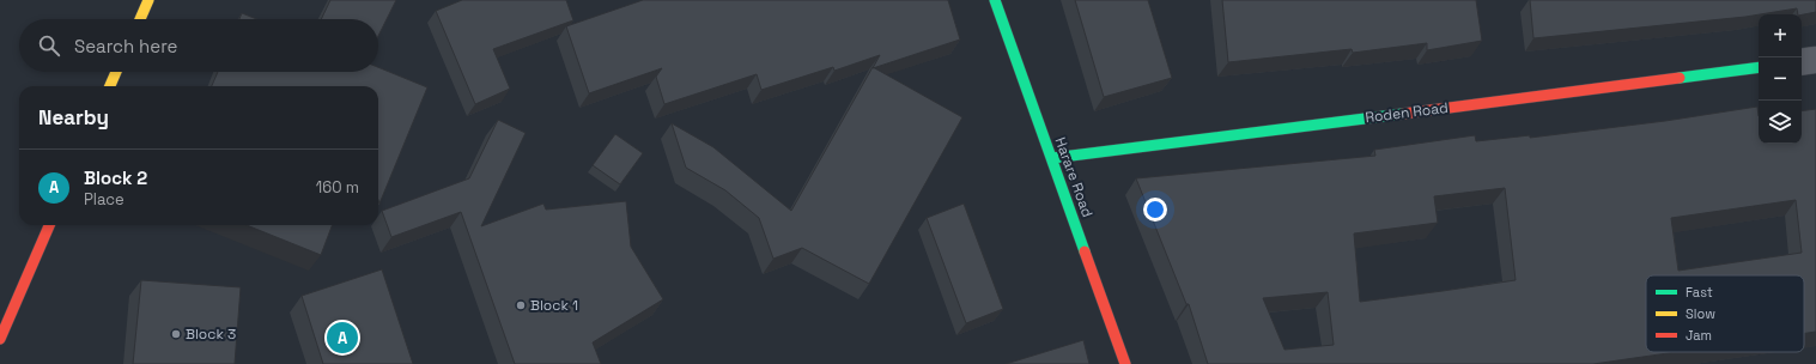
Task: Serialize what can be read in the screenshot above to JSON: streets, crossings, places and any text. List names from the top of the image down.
{
  "streets": {
    "street": ["Roden Road", "Harare Road"]
  },
  "crossings": [
    ["Roden Road", "Harare Road"]
  ],
  "places": ["Block 1", "Block 3"],
  "legend": ["Fast", "Slow", "Jam"],
  "page": {
    "map_buttons": ["+", "−"],
    "search": "Search here",
    "heading": "Nearby",
    "list": [
      {
        "mark": "A",
        "name": "Block 2",
        "note": "Place",
        "value": "160 m"
      }
    ],
    "pins": "A"
  }
}
